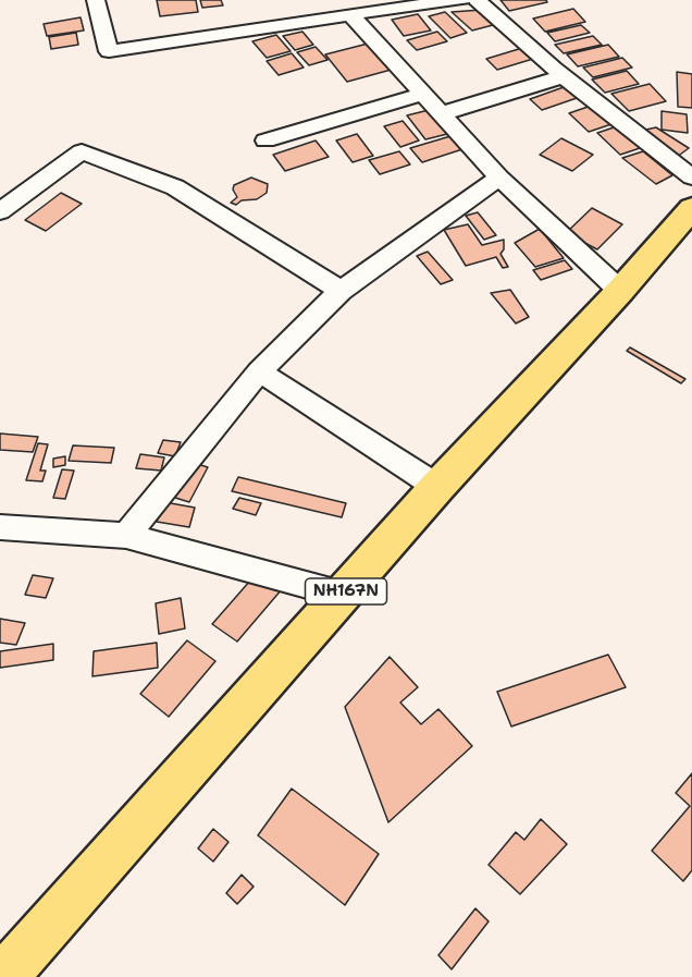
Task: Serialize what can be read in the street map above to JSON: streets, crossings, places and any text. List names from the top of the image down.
{
  "streets": {
    "highway": ["NH167N"]
  }
}
